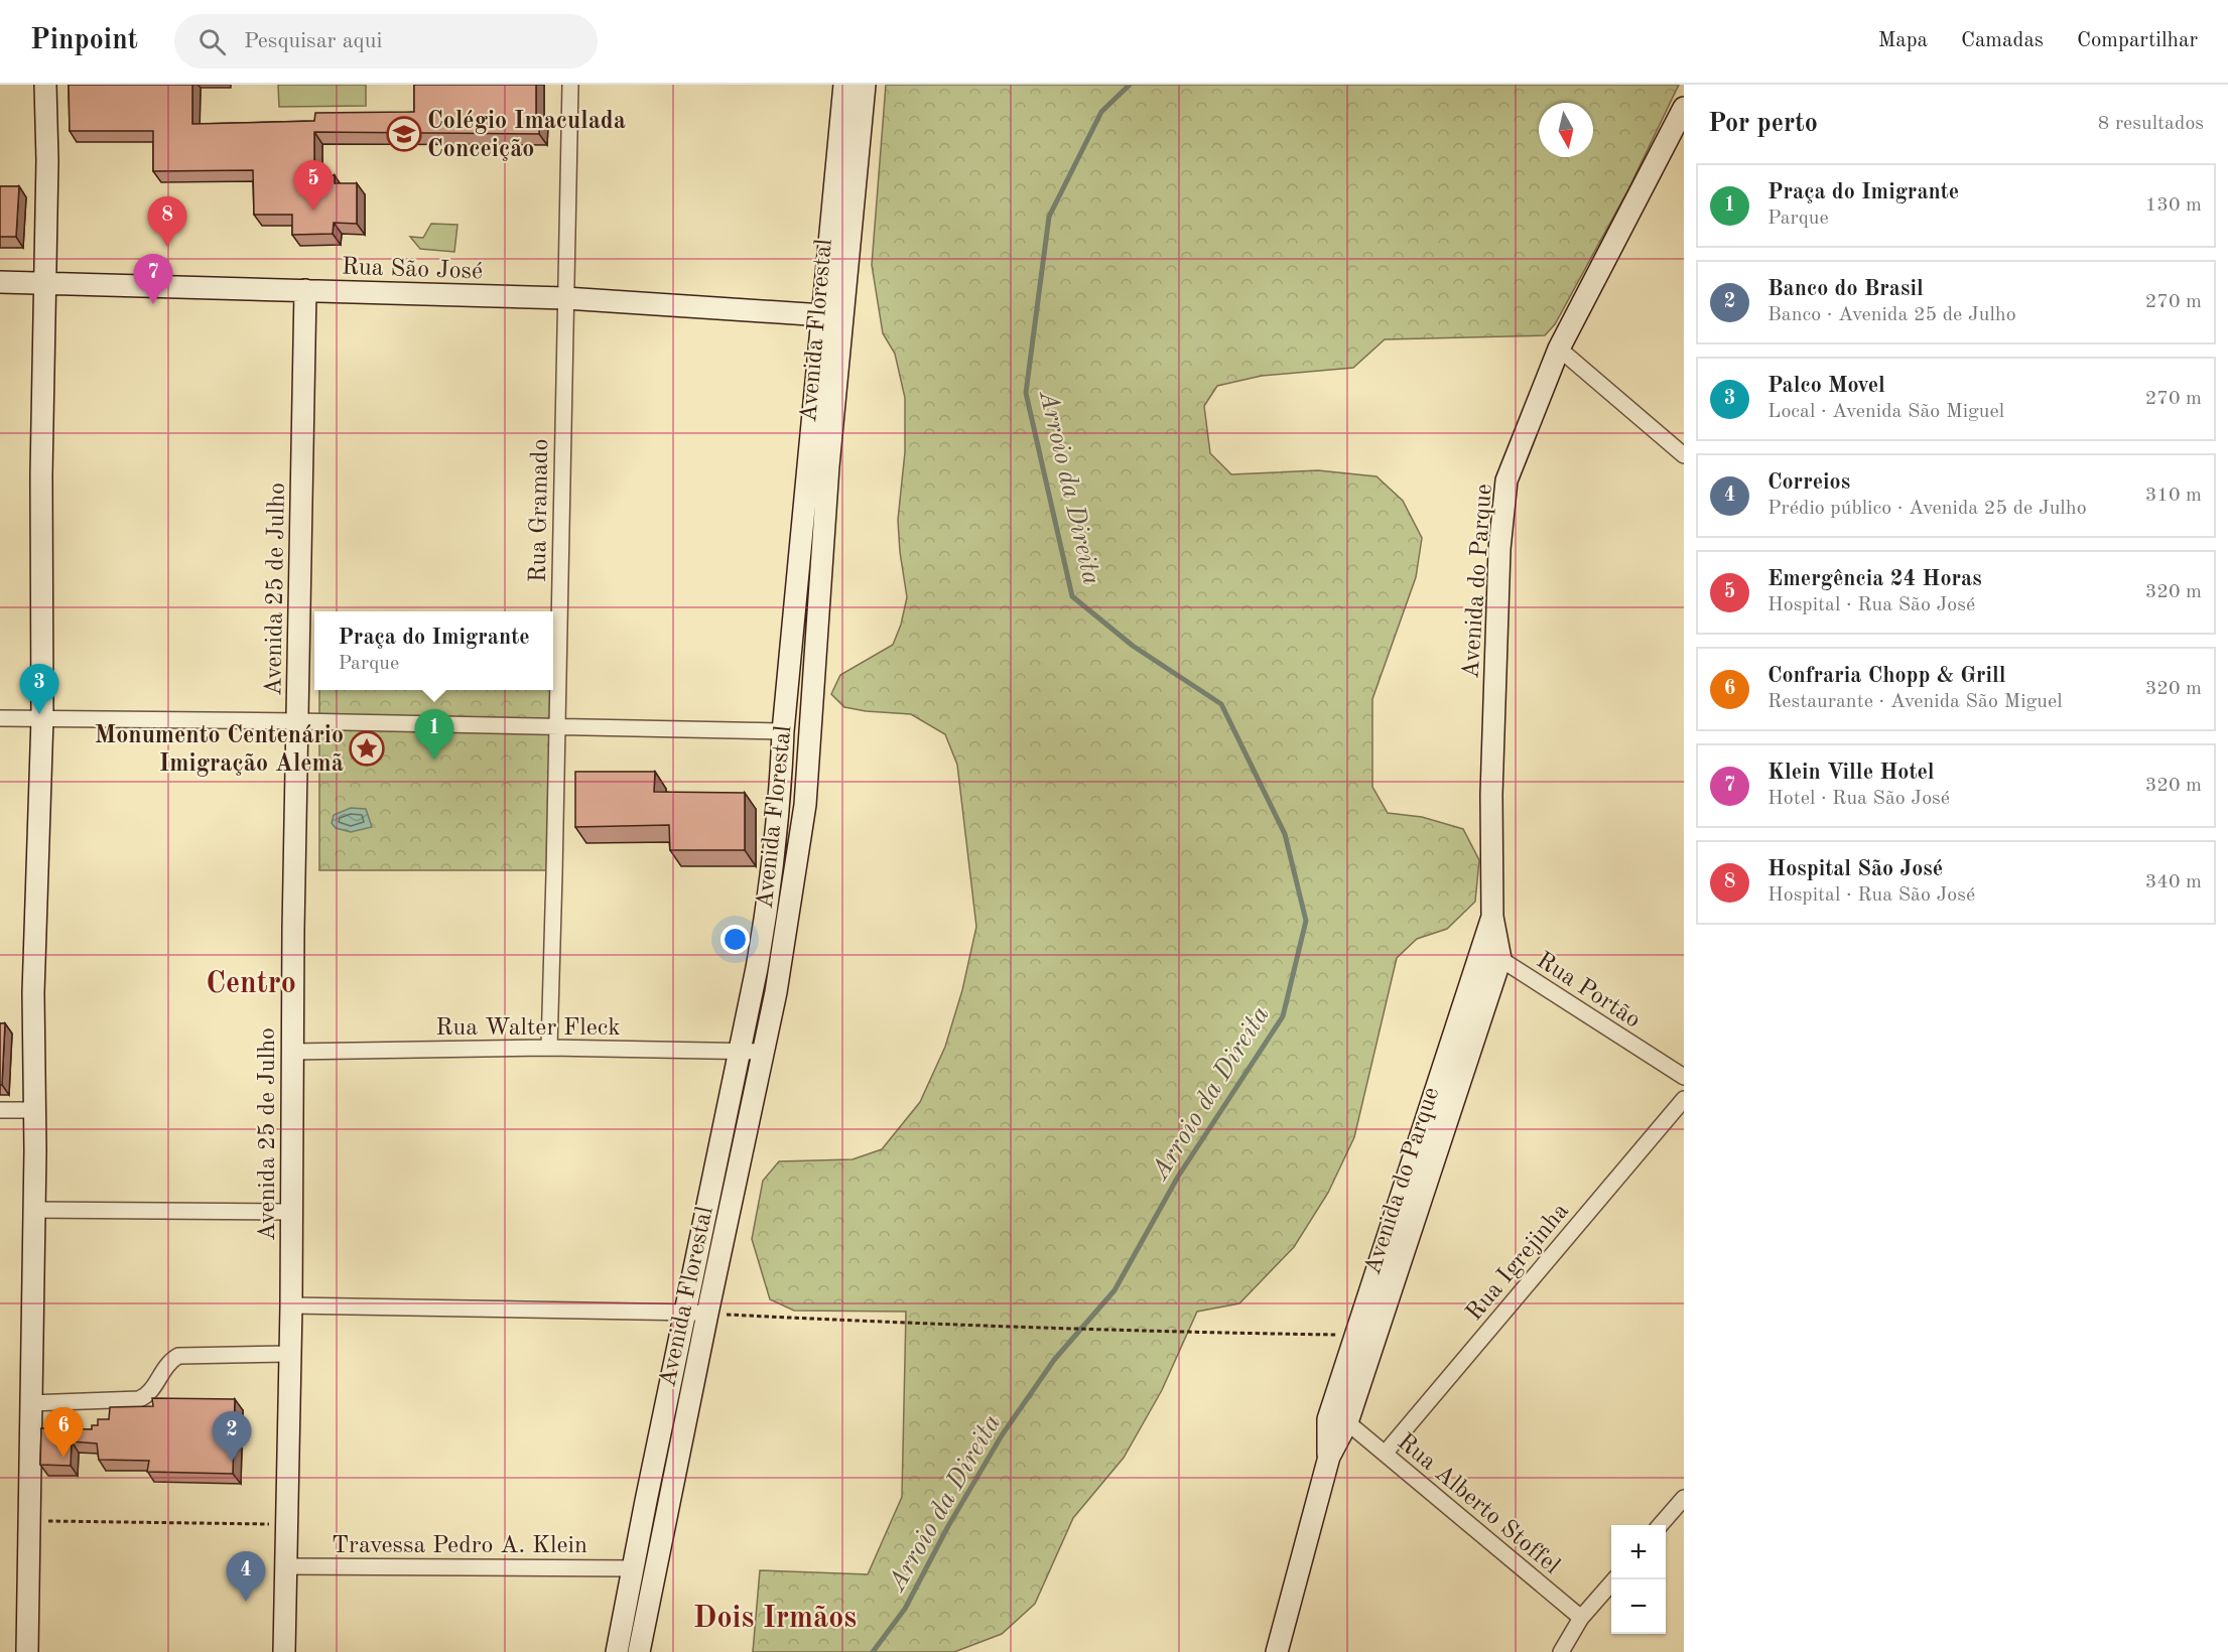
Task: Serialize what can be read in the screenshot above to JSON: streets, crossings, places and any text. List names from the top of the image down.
{
  "streets": {
    "main road": [
      "Rua São José",
      "Avenida Florestal",
      "Avenida do Parque",
      "Avenida 25 de Julho"
    ],
    "street": [
      "Rua Gramado",
      "Rua Portão",
      "Rua Walter Fleck",
      "Rua Igrejinha",
      "Rua Alberto Stoffel",
      "Travessa Pedro A. Klein"
    ]
  },
  "crossings": [
    ["Rua São José", "Avenida Florestal"],
    ["Rua São José", "Rua Gramado"],
    ["Rua São José", "Avenida 25 de Julho"],
    ["Avenida Florestal", "Rua Walter Fleck"],
    ["Avenida Florestal", "Travessa Pedro A. Klein"],
    ["Rua Gramado", "Rua Walter Fleck"],
    ["Avenida do Parque", "Rua Portão"],
    ["Avenida do Parque", "Rua Alberto Stoffel"],
    ["Avenida 25 de Julho", "Rua Walter Fleck"],
    ["Avenida 25 de Julho", "Travessa Pedro A. Klein"],
    ["Rua Igrejinha", "Rua Alberto Stoffel"]
  ],
  "districts": ["Centro", "Dois Irmãos"],
  "water": ["Arroio da Direita"],
  "places": {
    "school or university": ["Colégio Imaculada Conceição"],
    "place": ["Monumento Centenário Imigração Alemã"]
  },
  "north": "bottom",
  "page": {
    "header": "Pinpoint",
    "search": "Pesquisar aqui",
    "nav": ["Mapa", "Camadas", "Compartilhar"],
    "heading": ["Por perto", "8 resultados"],
    "pins": [
      "5",
      "8",
      "7",
      "3",
      "1",
      "6",
      "2",
      "4"
    ],
    "list": [
      {
        "mark": "1",
        "name": "Praça do Imigrante",
        "note": "Parque",
        "value": "130 m"
      },
      {
        "mark": "2",
        "name": "Banco do Brasil",
        "note": "Banco · Avenida 25 de Julho",
        "value": "270 m"
      },
      {
        "mark": "3",
        "name": "Palco Movel",
        "note": "Local · Avenida São Miguel",
        "value": "270 m"
      },
      {
        "mark": "4",
        "name": "Correios",
        "note": "Prédio público · Avenida 25 de Julho",
        "value": "310 m"
      },
      {
        "mark": "5",
        "name": "Emergência 24 Horas",
        "note": "Hospital · Rua São José",
        "value": "320 m"
      },
      {
        "mark": "6",
        "name": "Confraria Chopp & Grill",
        "note": "Restaurante · Avenida São Miguel",
        "value": "320 m"
      },
      {
        "mark": "7",
        "name": "Klein Ville Hotel",
        "note": "Hotel · Rua São José",
        "value": "320 m"
      },
      {
        "mark": "8",
        "name": "Hospital São José",
        "note": "Hospital · Rua São José",
        "value": "340 m"
      }
    ],
    "popup": ["Praça do Imigrante", "Parque"],
    "map_buttons": ["+", "−"]
  }
}
